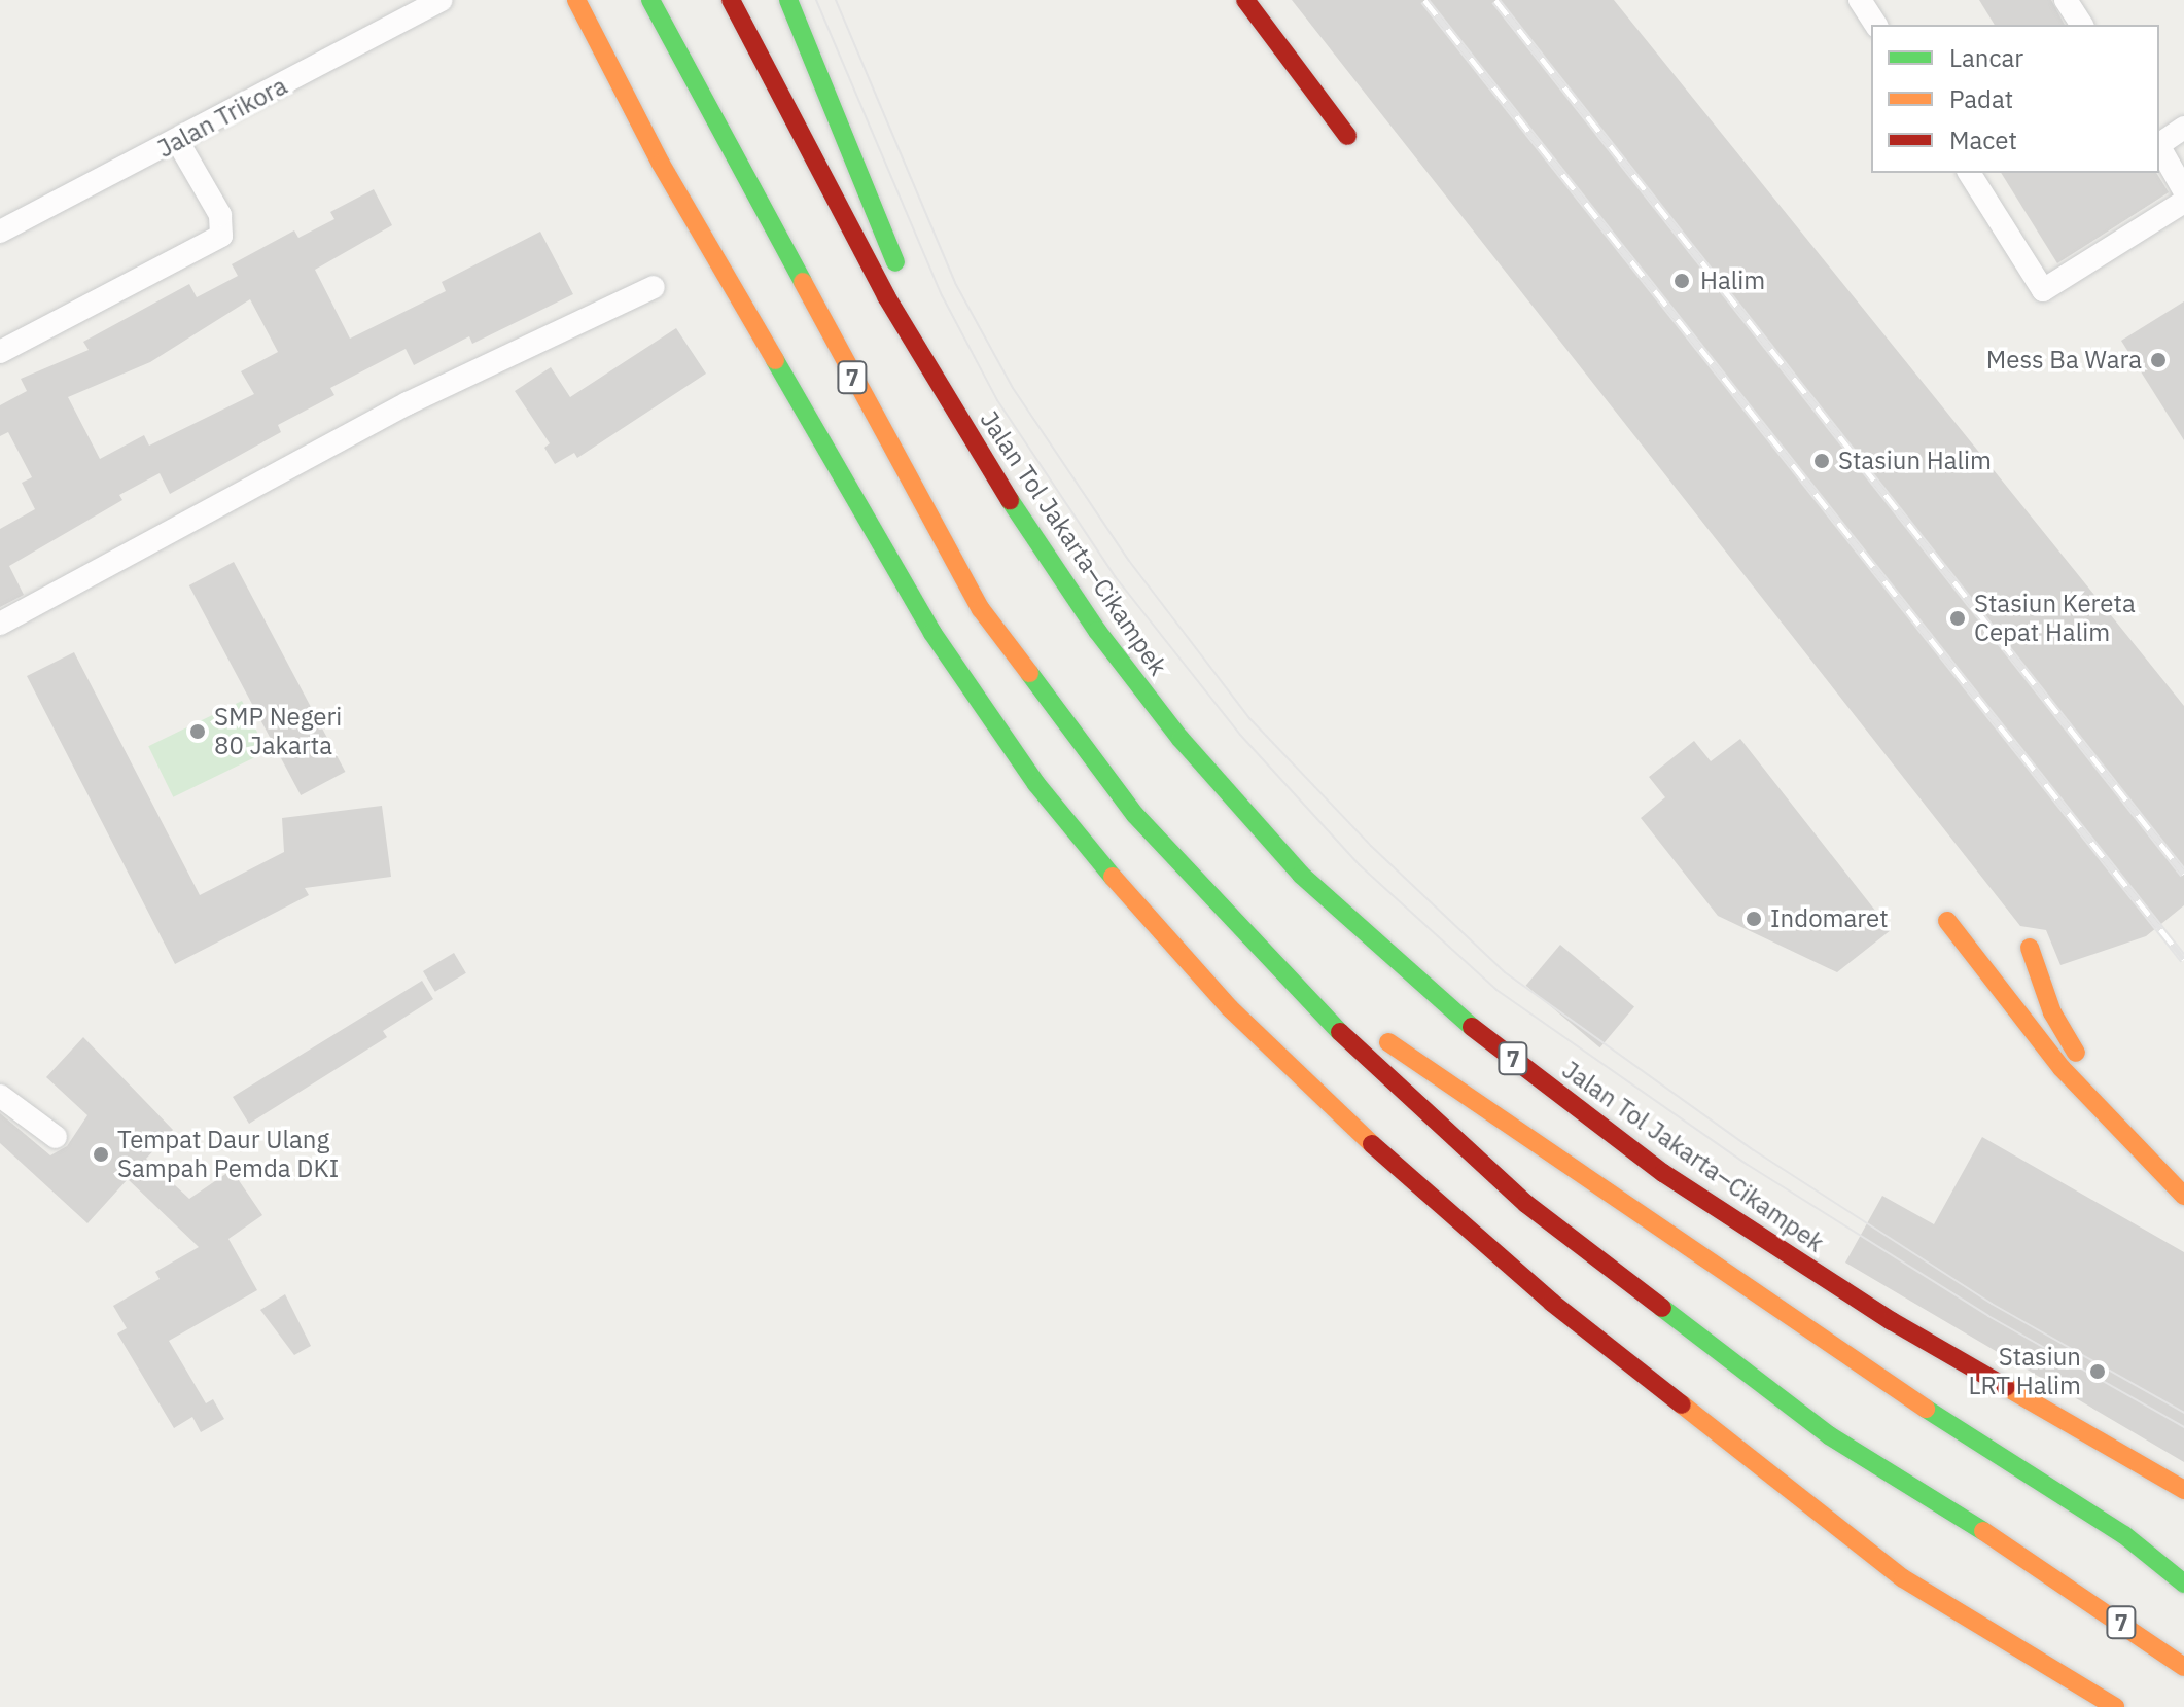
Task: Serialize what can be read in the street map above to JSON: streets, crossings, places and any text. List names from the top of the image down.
{
  "streets": {
    "main road": ["7", "Jalan Tol Jakarta–Cikampek"],
    "street": ["Jalan Trikora"]
  },
  "places": [
    "Halim",
    "Mess Ba Wara",
    "Stasiun Halim",
    "Stasiun Kereta Cepat Halim",
    "SMP Negeri 80 Jakarta",
    "Indomaret",
    "Tempat Daur Ulang Sampah Pemda DKI",
    "Stasiun LRT Halim"
  ],
  "legend": ["Lancar", "Padat", "Macet"]
}
